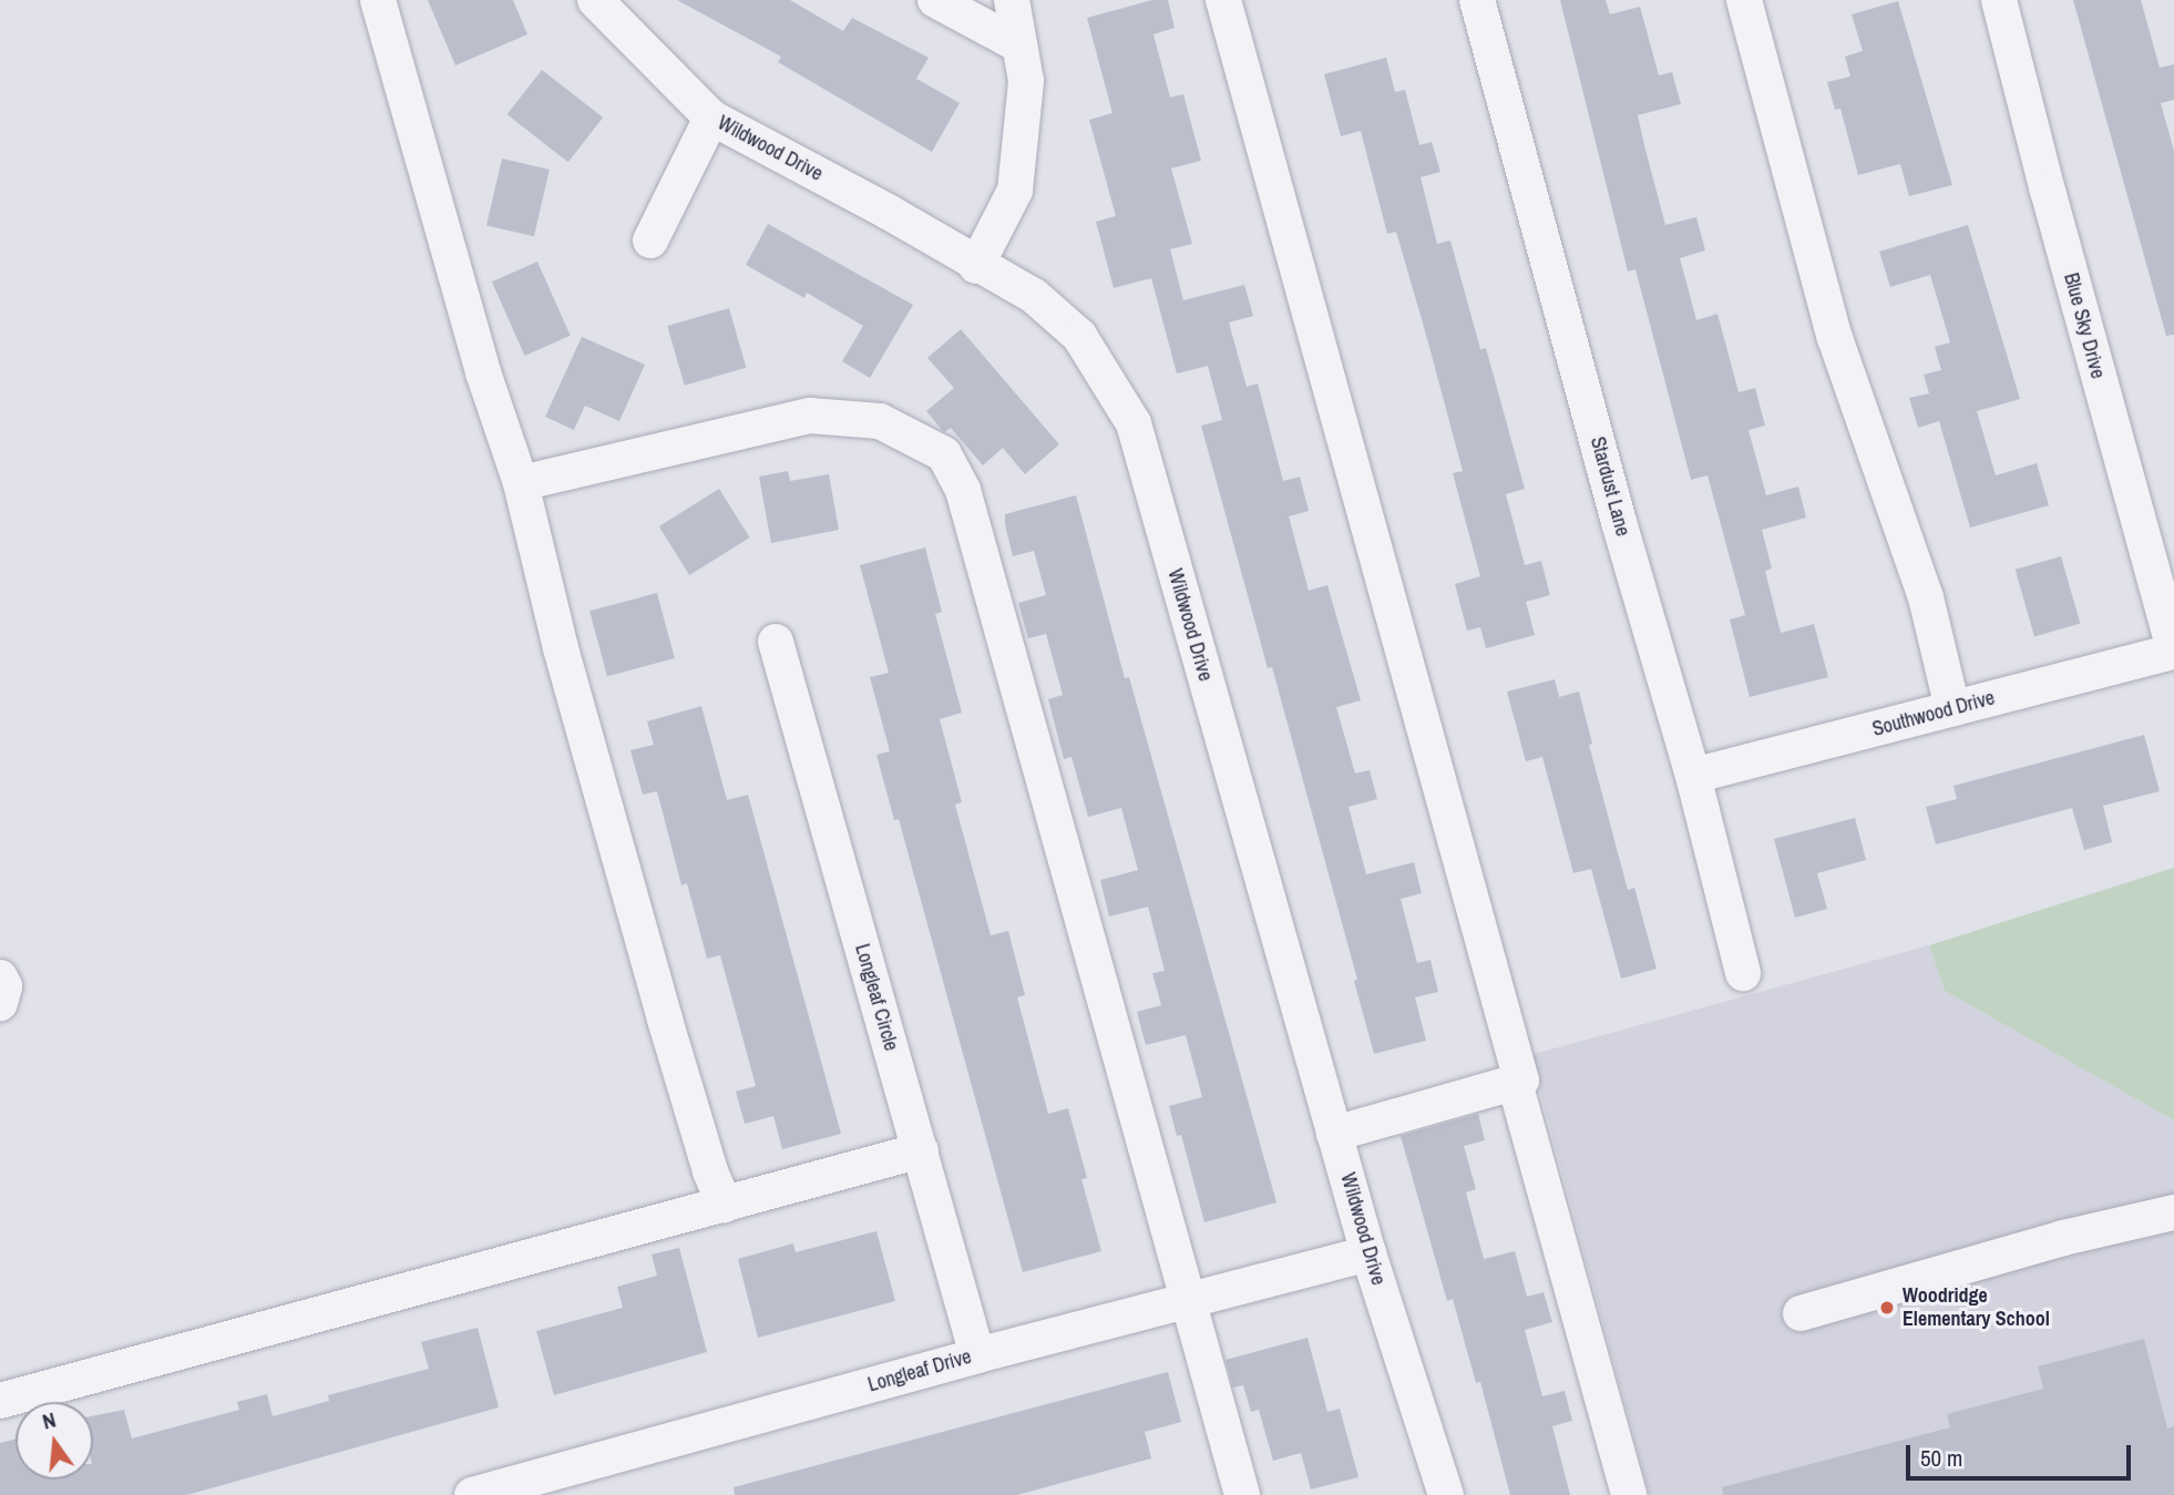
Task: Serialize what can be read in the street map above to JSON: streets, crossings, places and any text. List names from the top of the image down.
{
  "streets": {
    "street": [
      "Wildwood Drive",
      "Blue Sky Drive",
      "Stardust Lane",
      "Southwood Drive",
      "Longleaf Circle",
      "Longleaf Drive"
    ]
  },
  "crossings": [
    ["Wildwood Drive", "Longleaf Drive"],
    ["Blue Sky Drive", "Southwood Drive"],
    ["Stardust Lane", "Southwood Drive"],
    ["Longleaf Circle", "Longleaf Drive"]
  ],
  "places": ["Woodridge Elementary School"],
  "scale_bar": "50 m",
  "north": "top"
}
